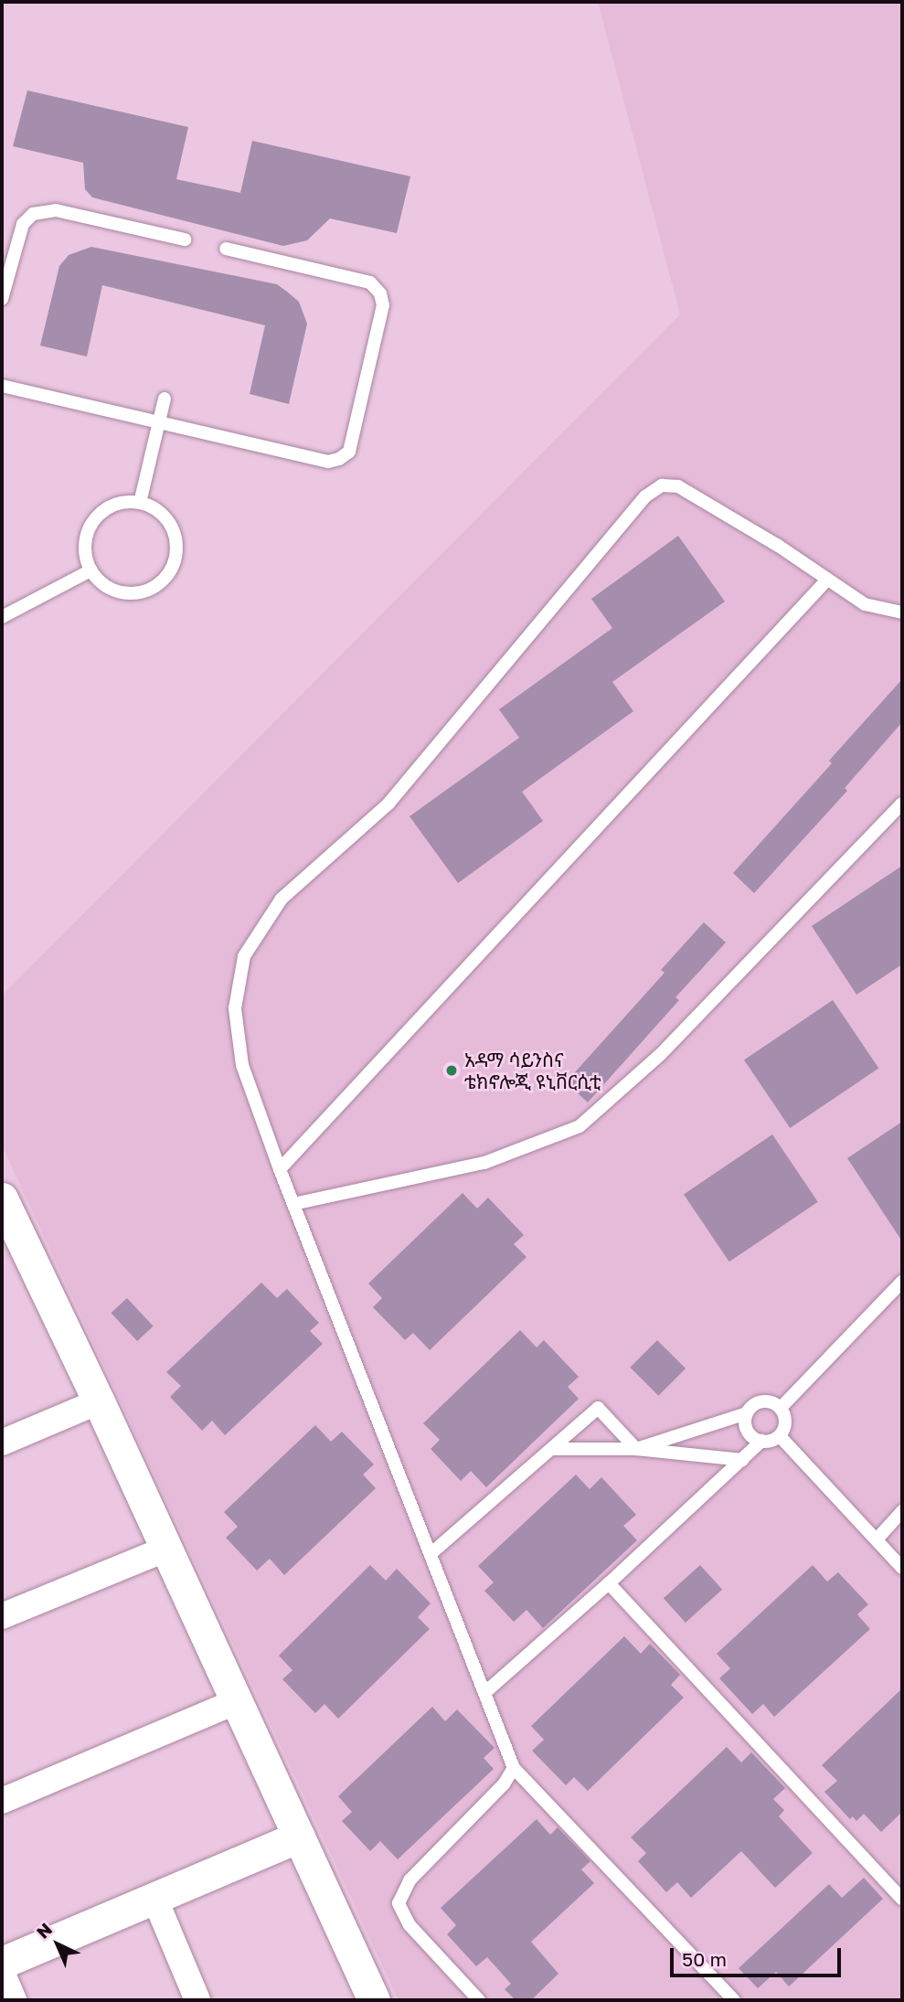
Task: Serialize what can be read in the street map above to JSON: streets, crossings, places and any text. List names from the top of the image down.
{
  "places": ["አዳማ ሳይንስና ቴክኖሎጂ ዩኒቨርሲቲ"],
  "scale_bar": "50 m",
  "north": "top left"
}
